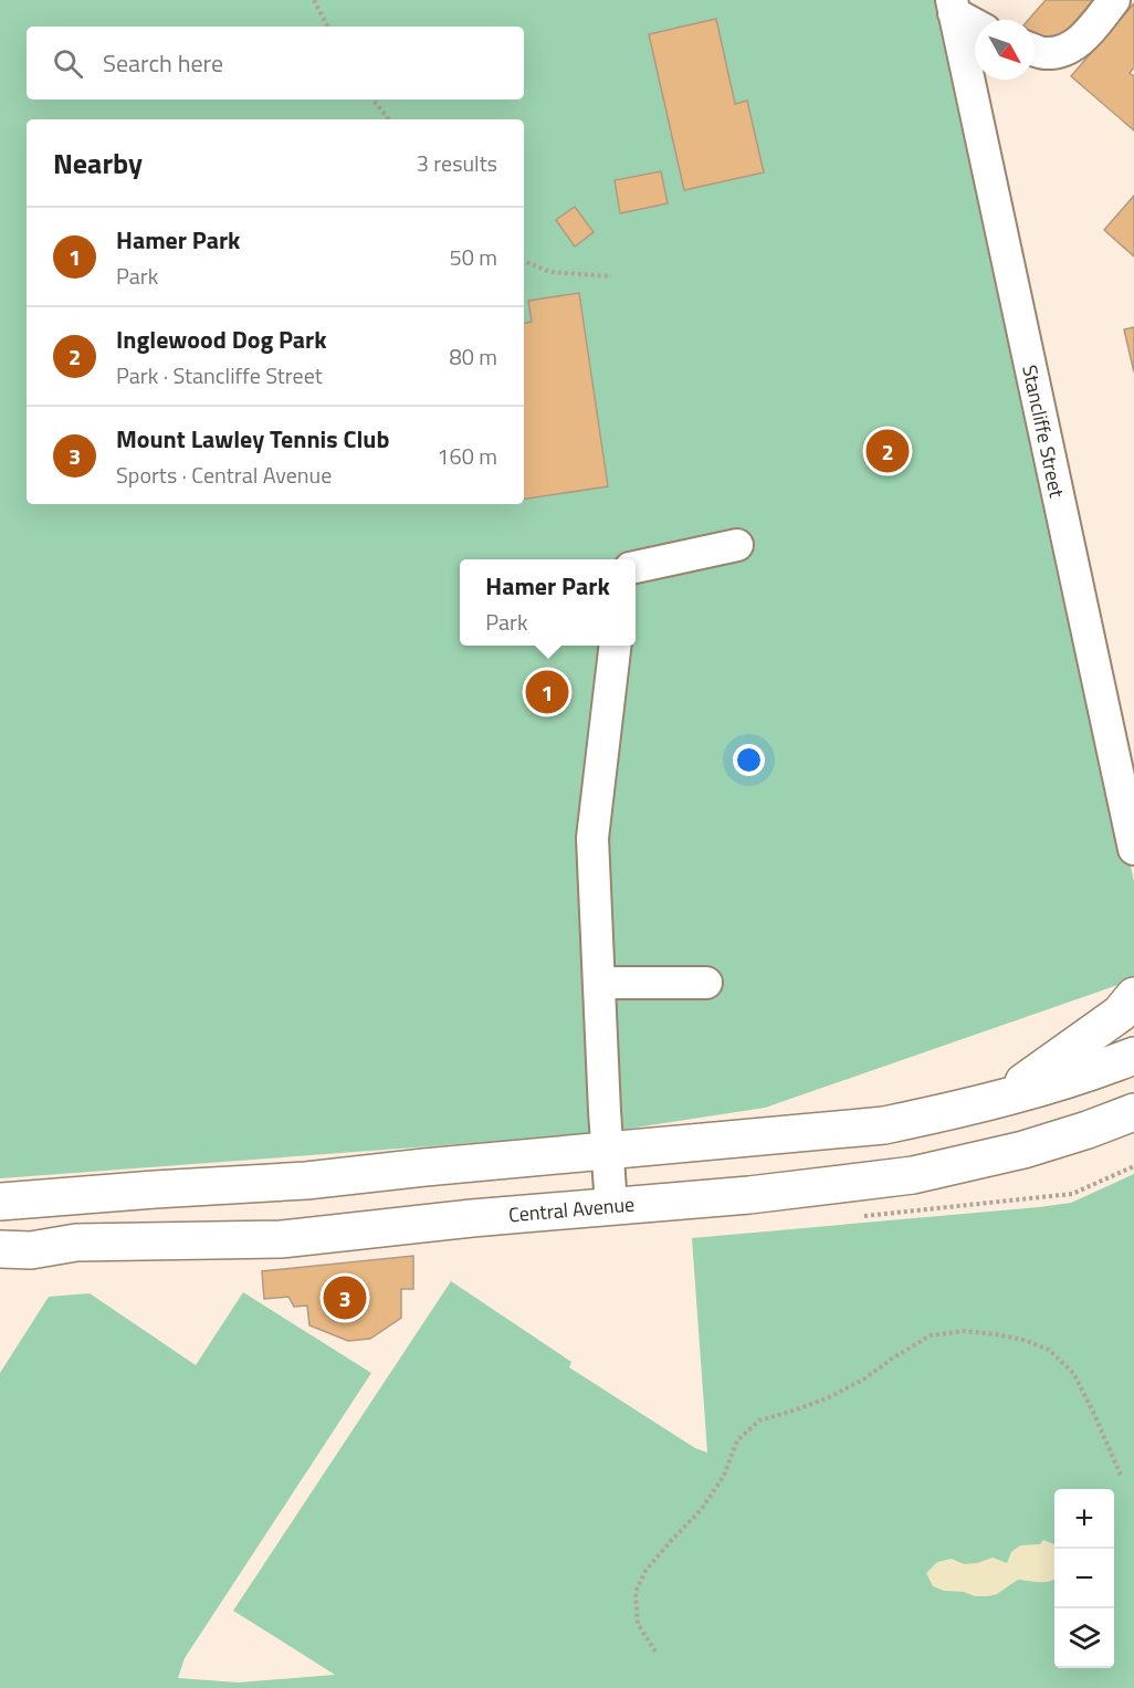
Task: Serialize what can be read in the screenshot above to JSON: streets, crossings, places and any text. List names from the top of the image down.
{
  "streets": {
    "main road": ["Central Avenue"],
    "street": ["Stancliffe Street"]
  },
  "north": "bottom right",
  "page": {
    "search": "Search here",
    "heading": ["Nearby", "3 results"],
    "list": [
      {
        "mark": "1",
        "name": "Hamer Park",
        "note": "Park",
        "value": "50 m"
      },
      {
        "mark": "2",
        "name": "Inglewood Dog Park",
        "note": "Park · Stancliffe Street",
        "value": "80 m"
      },
      {
        "mark": "3",
        "name": "Mount Lawley Tennis Club",
        "note": "Sports · Central Avenue",
        "value": "160 m"
      }
    ],
    "pins": ["2", "1", "3"],
    "popup": ["Hamer Park", "Park"],
    "map_buttons": ["+", "−"]
  }
}
